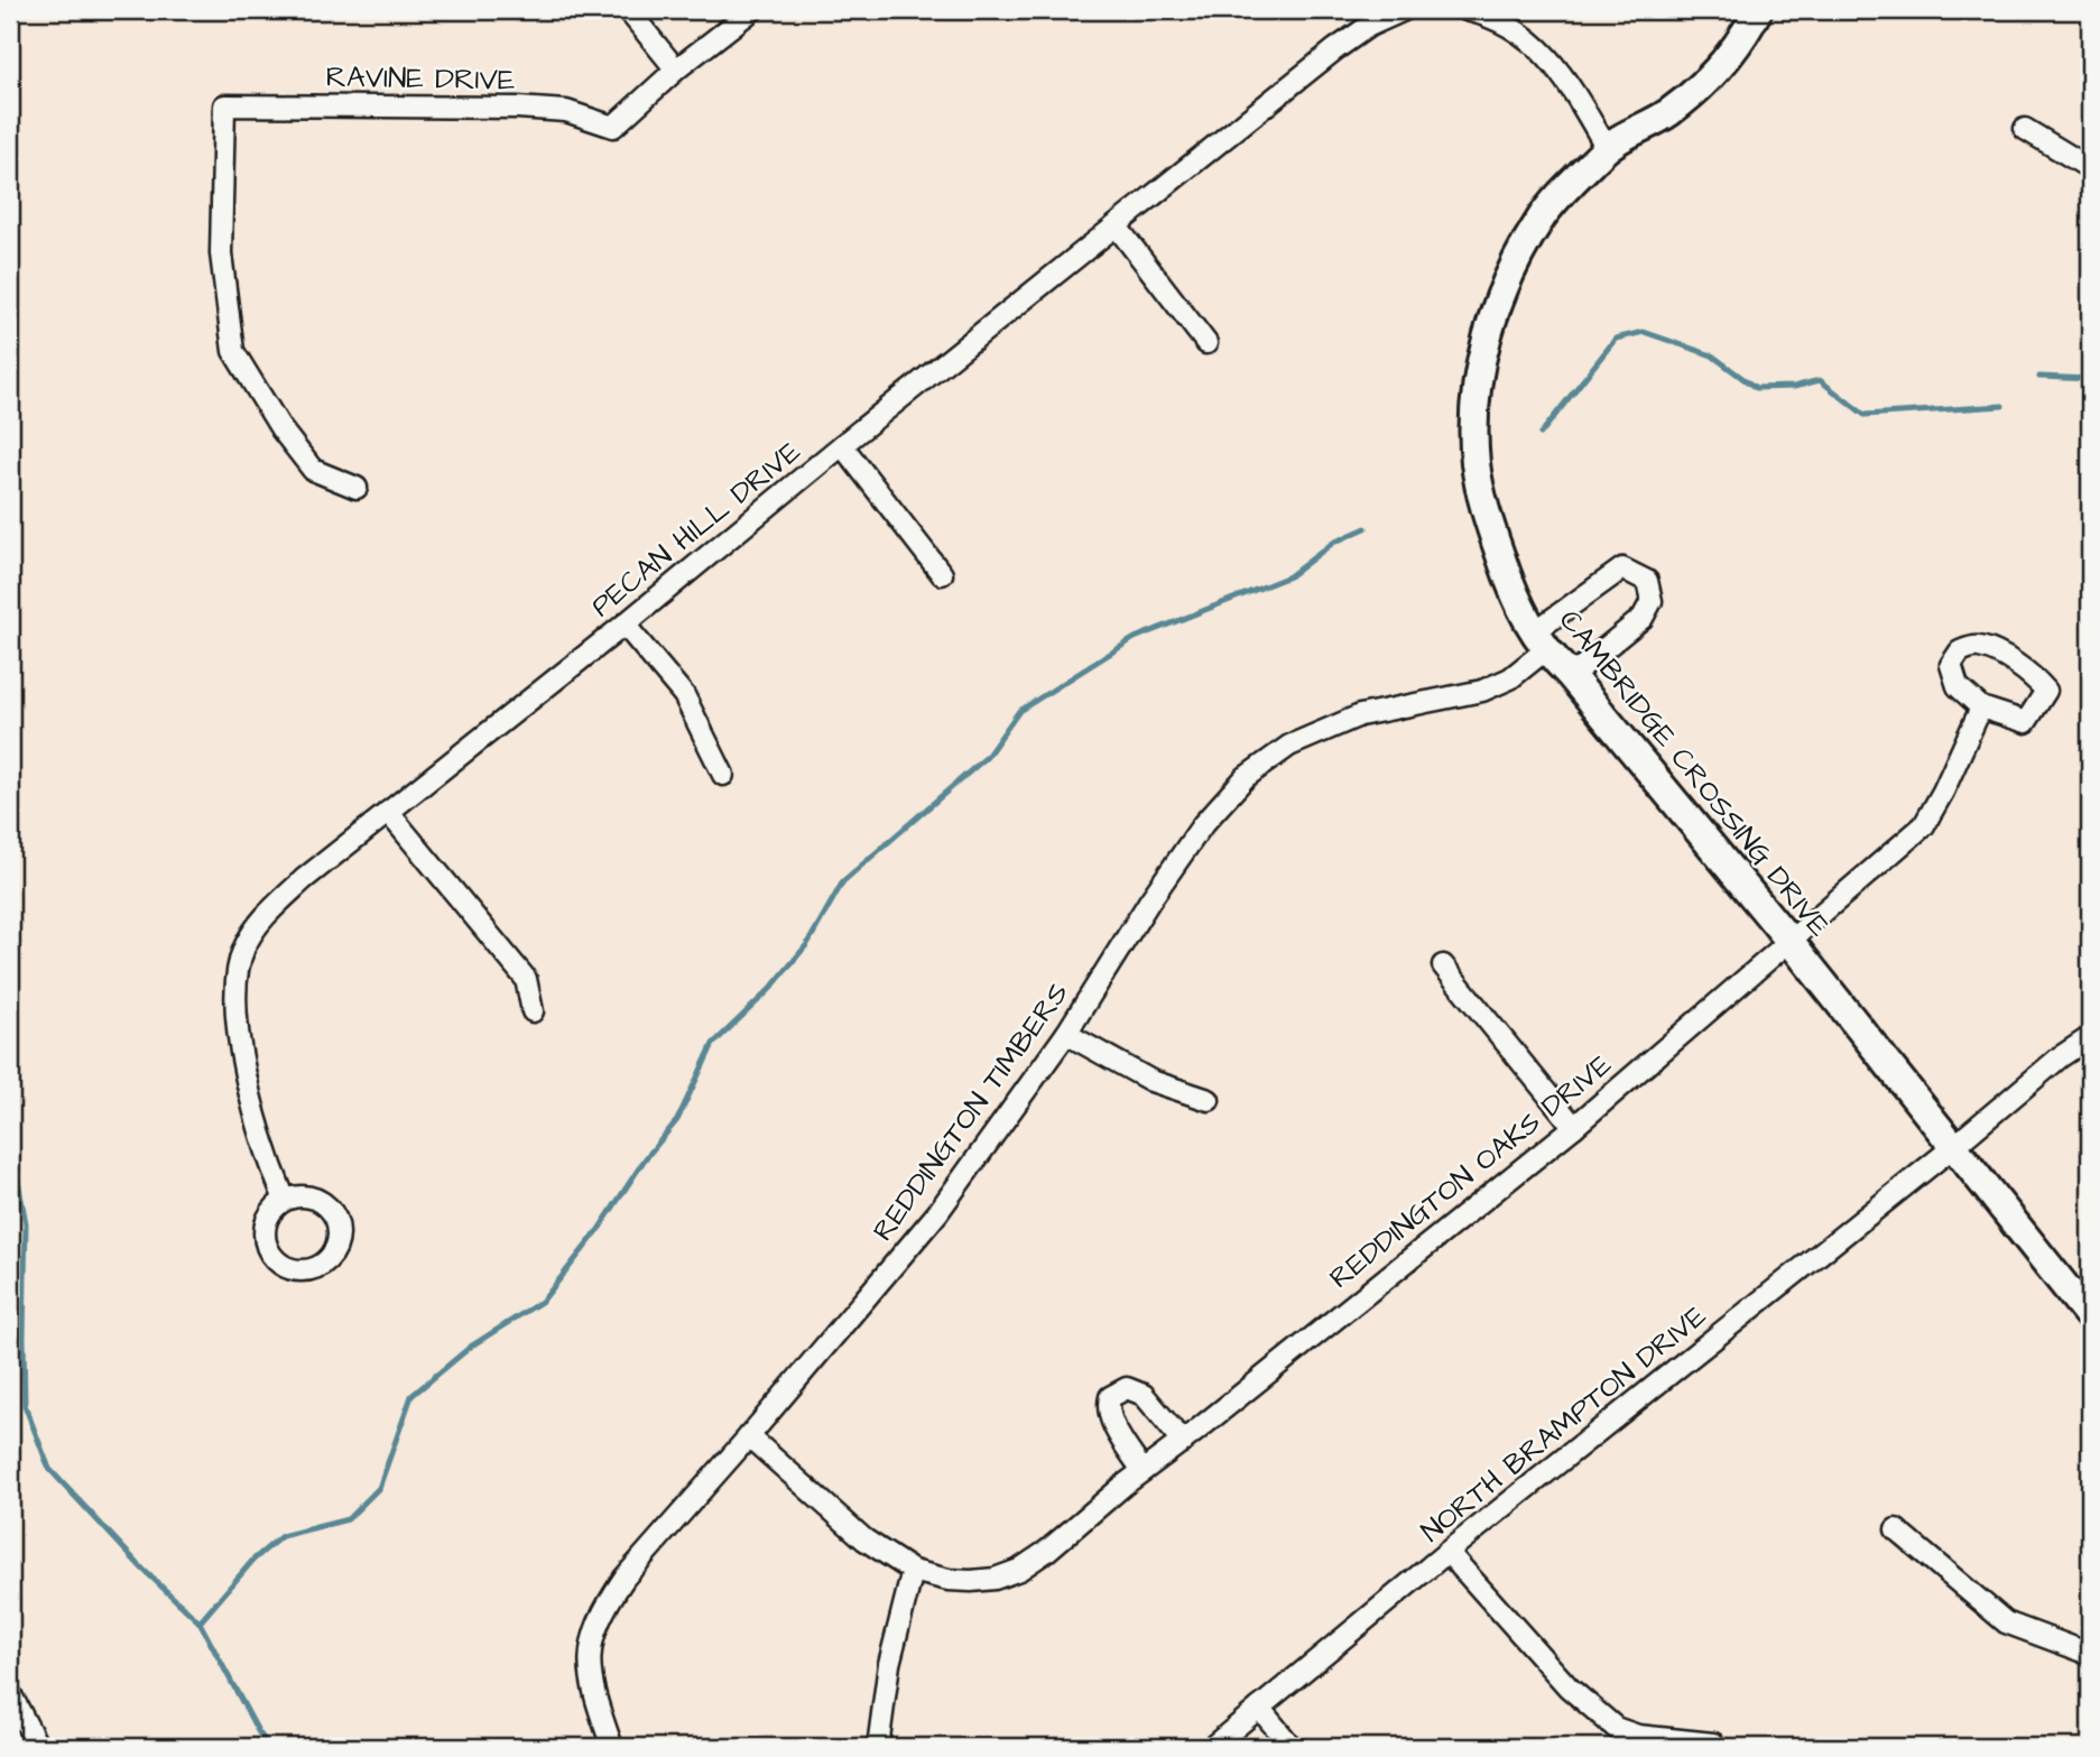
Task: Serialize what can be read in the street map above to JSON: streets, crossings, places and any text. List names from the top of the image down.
{
  "streets": {
    "street": [
      "RAVINE DRIVE",
      "PECAN HILL DRIVE",
      "CAMBRIDGE CROSSING DRIVE",
      "REDDINGTON TIMBERS",
      "REDDINGTON OAKS DRIVE",
      "NORTH BRAMPTON DRIVE"
    ]
  },
  "crossings": [
    ["CAMBRIDGE CROSSING DRIVE", "REDDINGTON TIMBERS"],
    ["CAMBRIDGE CROSSING DRIVE", "REDDINGTON OAKS DRIVE"],
    ["CAMBRIDGE CROSSING DRIVE", "NORTH BRAMPTON DRIVE"],
    ["REDDINGTON TIMBERS", "REDDINGTON OAKS DRIVE"]
  ]
}
